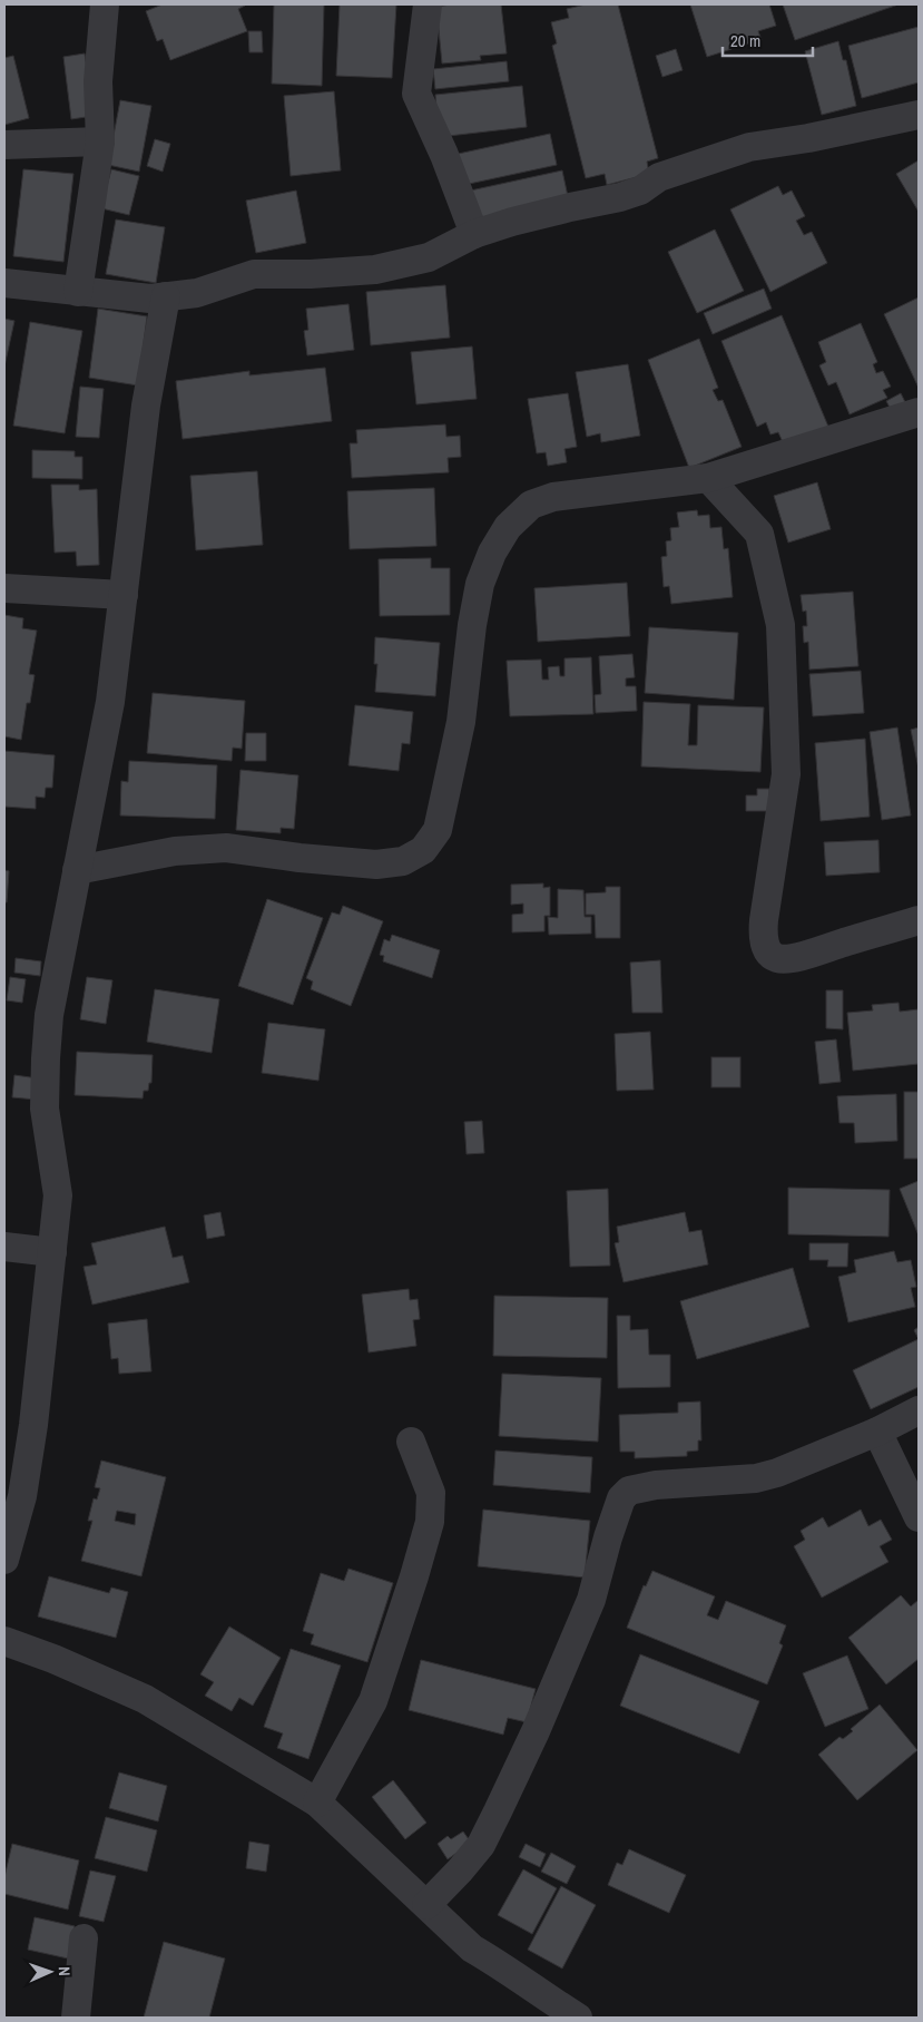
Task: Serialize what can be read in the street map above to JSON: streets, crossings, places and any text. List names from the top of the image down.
{
  "scale_bar": "20 m",
  "north": "right"
}
